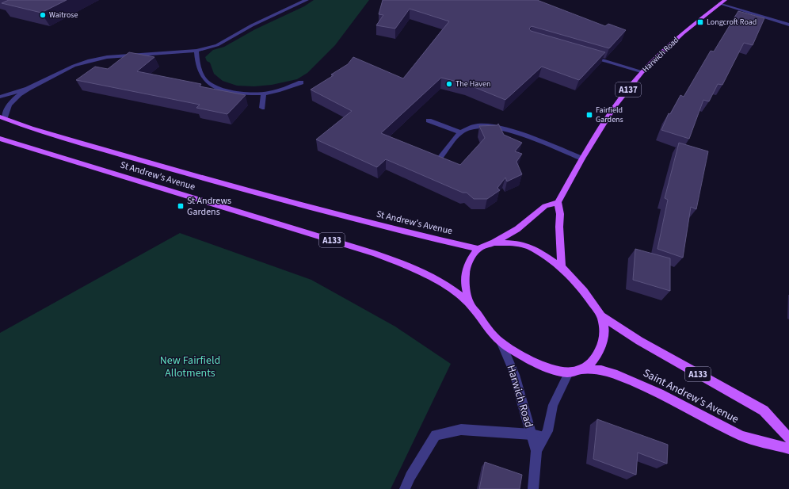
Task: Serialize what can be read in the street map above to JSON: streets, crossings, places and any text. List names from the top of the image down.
{
  "streets": {
    "main road": [
      "Harwich Road",
      "A137",
      "St Andrew's Avenue",
      "A133",
      "Saint Andrew's Avenue"
    ]
  },
  "crossings": [
    ["Harwich Road", "St Andrew's Avenue"]
  ],
  "parks": ["New Fairfield Allotments"],
  "places": {
    "other": ["Waitrose", "The Haven"],
    "transit": ["Longcroft Road", "Fairfield Gardens", "St Andrews Gardens"]
  }
}
